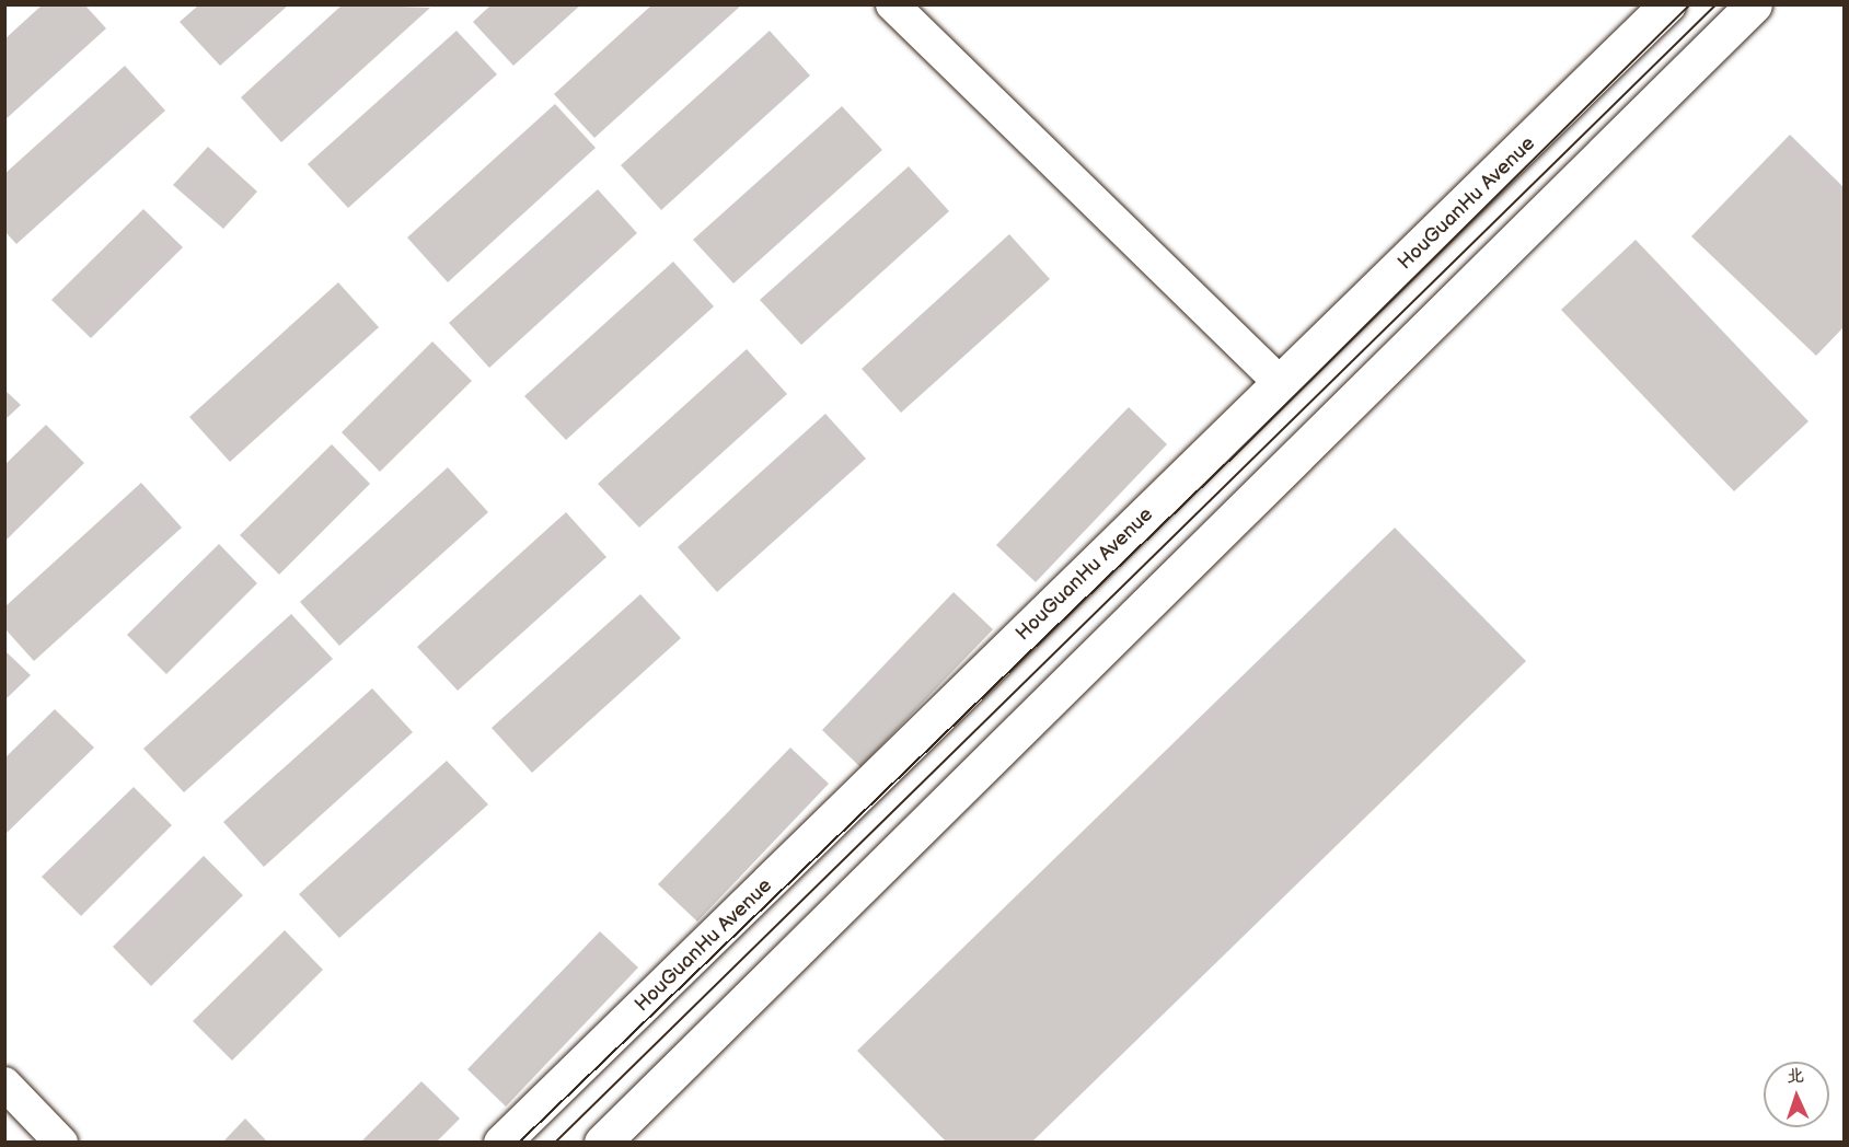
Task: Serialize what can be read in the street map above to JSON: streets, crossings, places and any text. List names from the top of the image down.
{
  "streets": {
    "main road": ["HouGuanHu Avenue"]
  },
  "north": "top"
}
